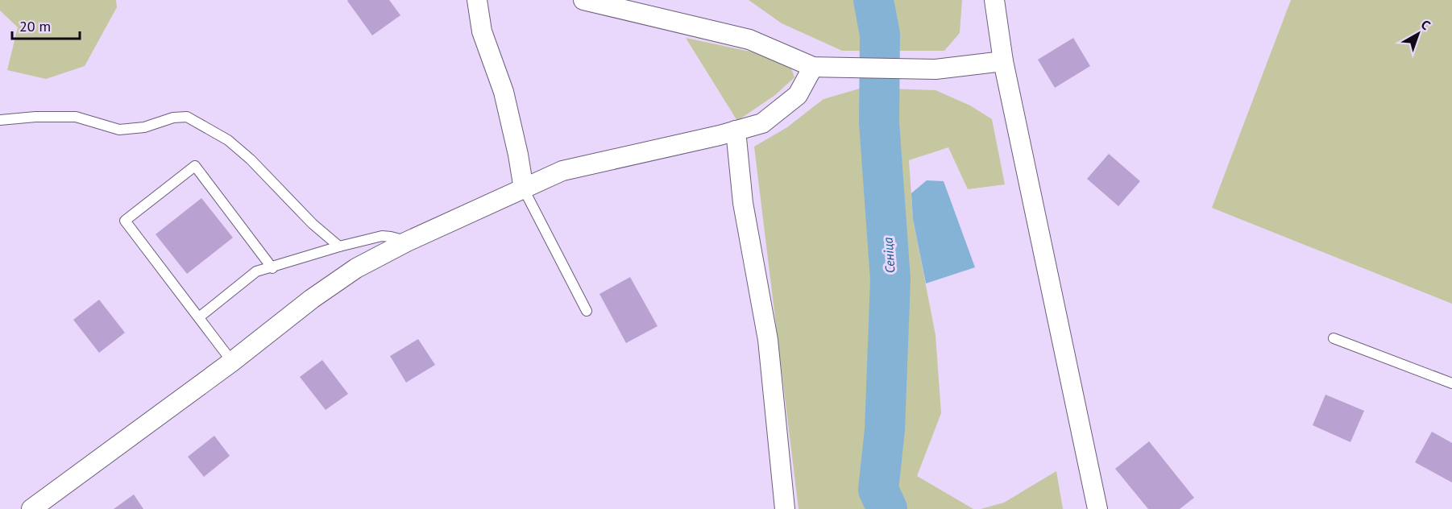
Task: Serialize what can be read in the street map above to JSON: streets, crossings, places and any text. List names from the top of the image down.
{
  "water": ["Сеніца"],
  "scale_bar": "20 m",
  "north": "top right"
}
